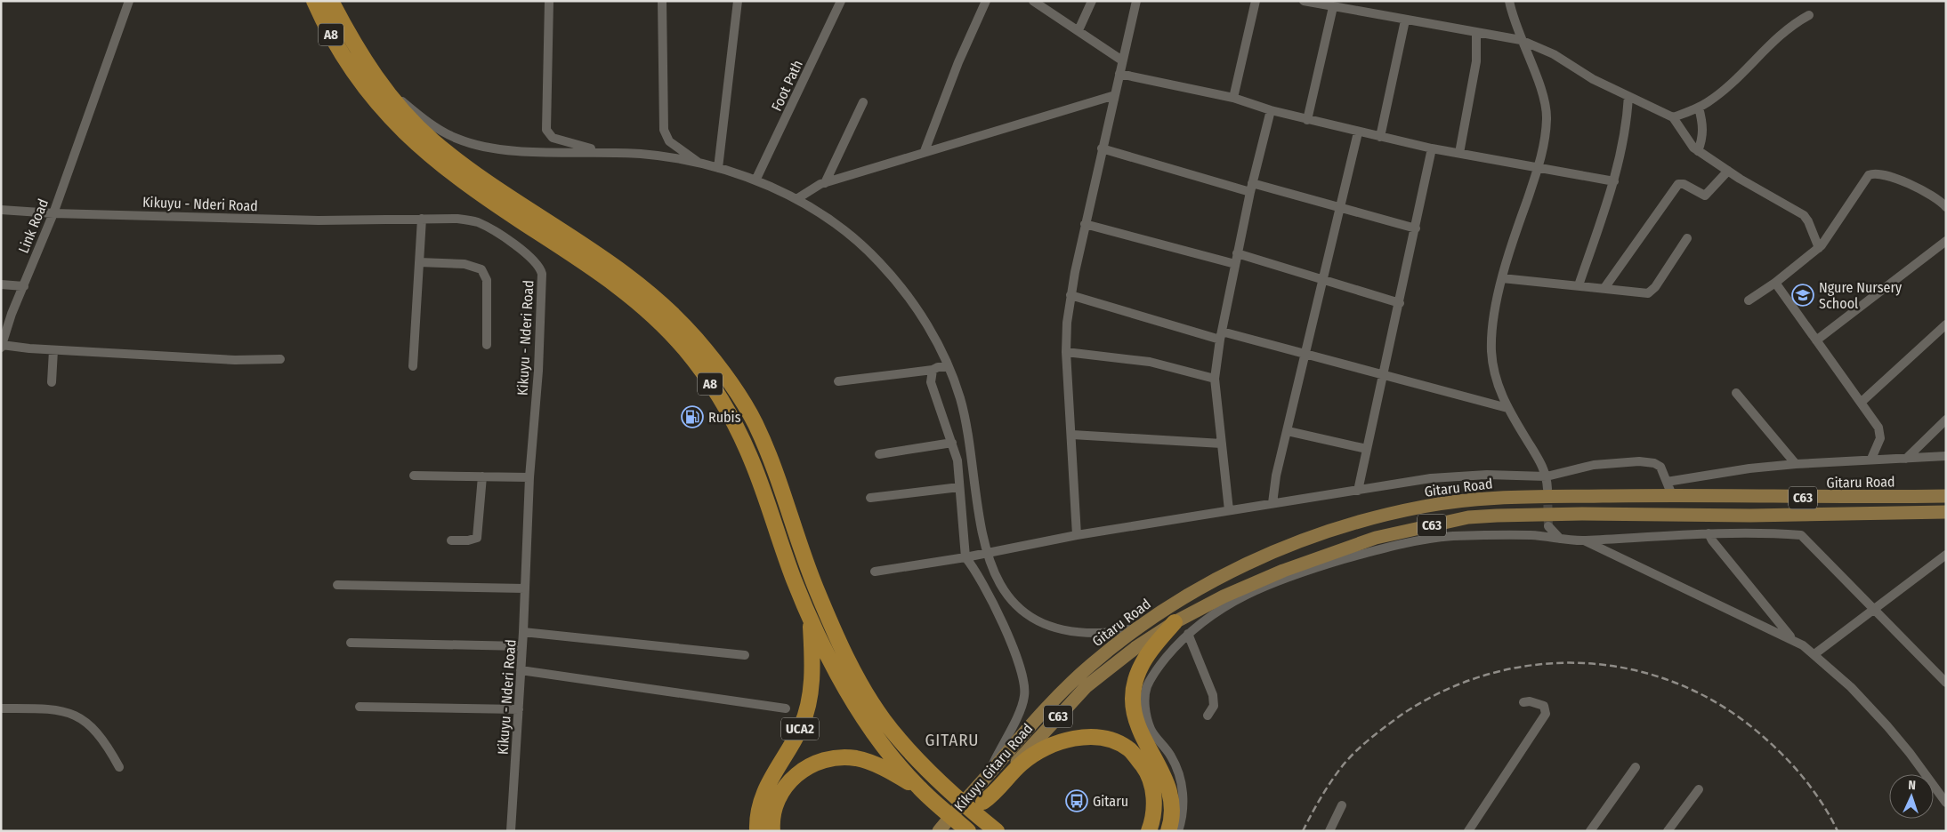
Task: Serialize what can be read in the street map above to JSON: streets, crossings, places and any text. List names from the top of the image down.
{
  "streets": {
    "highway": ["A8", "C63", "UCA2"],
    "main road": ["Gitaru Road", "Kikuyu Gitaru Road"],
    "street": ["Foot Path", "Kikuyu - Nderi Road", "Link Road"]
  },
  "crossings": [
    ["A8", "UCA2"],
    ["Kikuyu - Nderi Road", "Link Road"],
    ["Gitaru Road", "C63"],
    ["C63", "Kikuyu Gitaru Road"]
  ],
  "districts": ["GITARU"],
  "places": {
    "school or university": ["Ngure Nursery School"],
    "fuel station": ["Rubis"],
    "bus stop": ["Gitaru"]
  },
  "north": "top"
}
